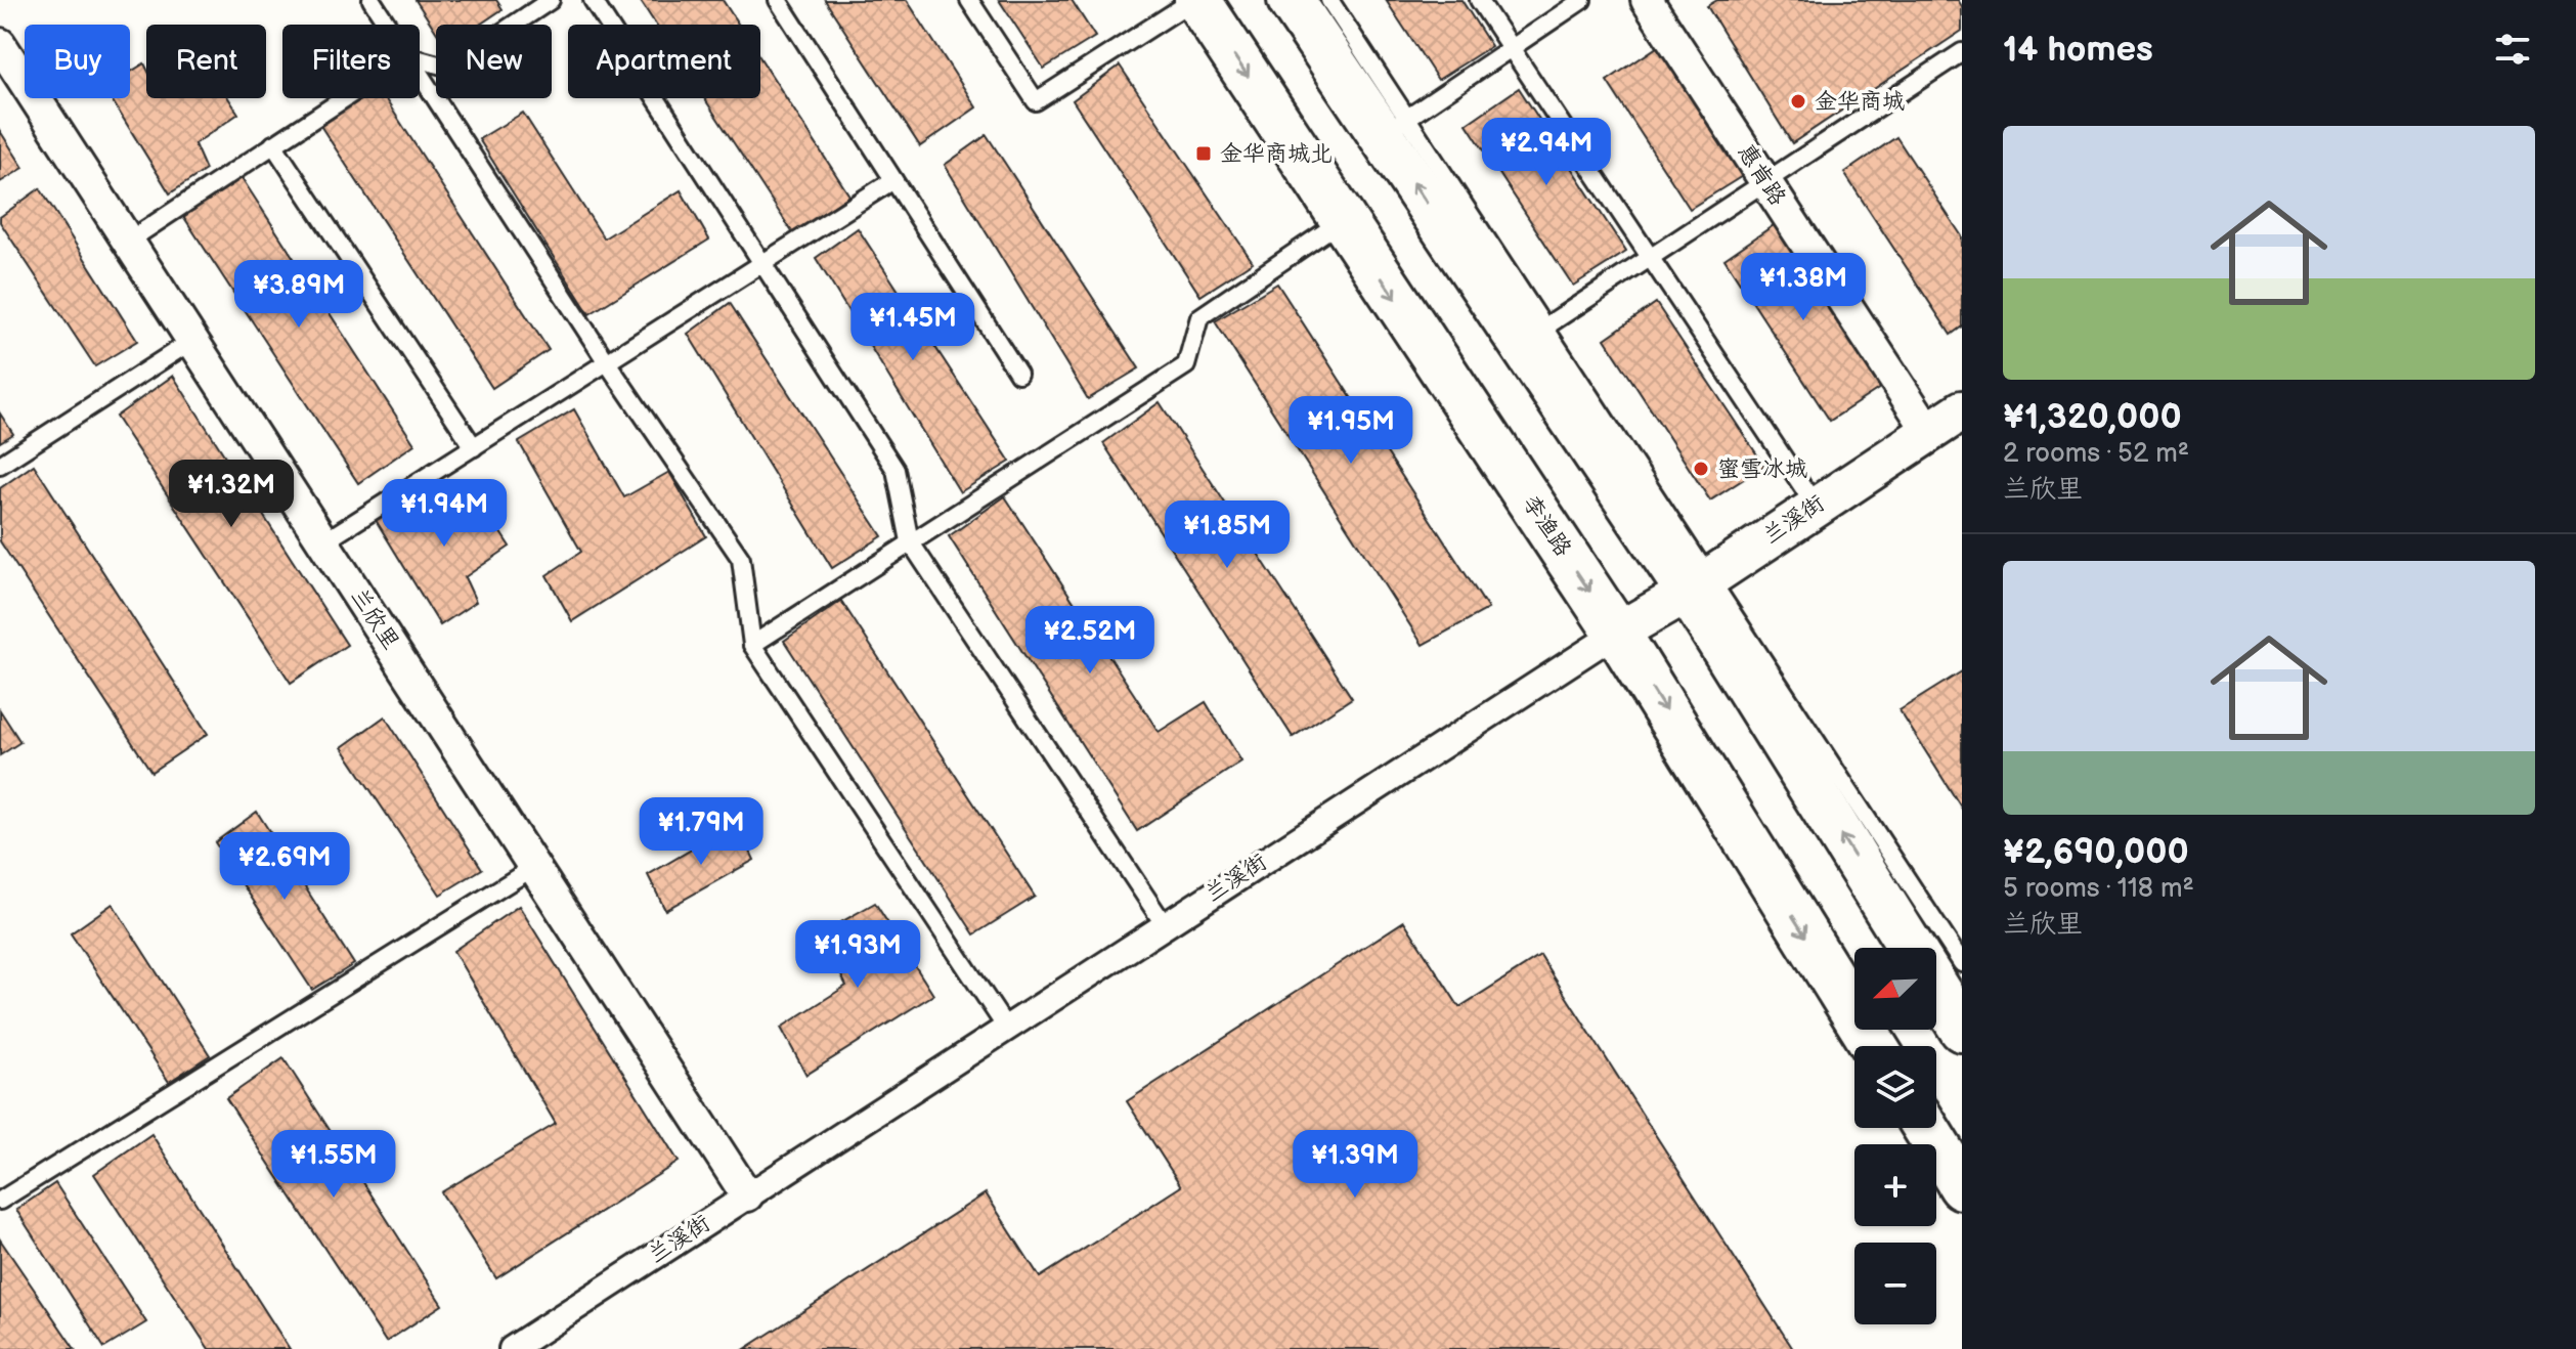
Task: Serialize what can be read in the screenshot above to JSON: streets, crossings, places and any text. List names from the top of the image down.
{
  "streets": {
    "main road": ["李渔路"],
    "street": ["惠肯路", "兰溪街", "兰欣里"]
  },
  "crossings": [
    ["惠肯路", "兰溪街"],
    ["兰溪街", "李渔路"],
    ["兰溪街", "兰欣里"]
  ],
  "places": {
    "other": ["金华商城", "蜜雪冰城"],
    "transit": ["金华商城北"]
  },
  "north": "bottom left",
  "page": {
    "heading": "14 homes",
    "chip": [
      "Buy",
      "Rent",
      "Filters",
      "New",
      "Apartment"
    ],
    "list": [
      {
        "name": "¥1,320,000",
        "note": "2 rooms · 52 m² · 兰欣里"
      },
      {
        "name": "¥2,690,000",
        "note": "5 rooms · 118 m² · 兰欣里"
      }
    ],
    "price": [
      "¥2.94M",
      "¥1.38M",
      "¥3.89M",
      "¥1.45M",
      "¥1.95M",
      "¥1.32M",
      "¥1.94M",
      "¥1.85M",
      "¥2.52M",
      "¥1.79M",
      "¥2.69M",
      "¥1.93M",
      "¥1.55M",
      "¥1.39M"
    ],
    "map_buttons": ["+", "−"]
  }
}
